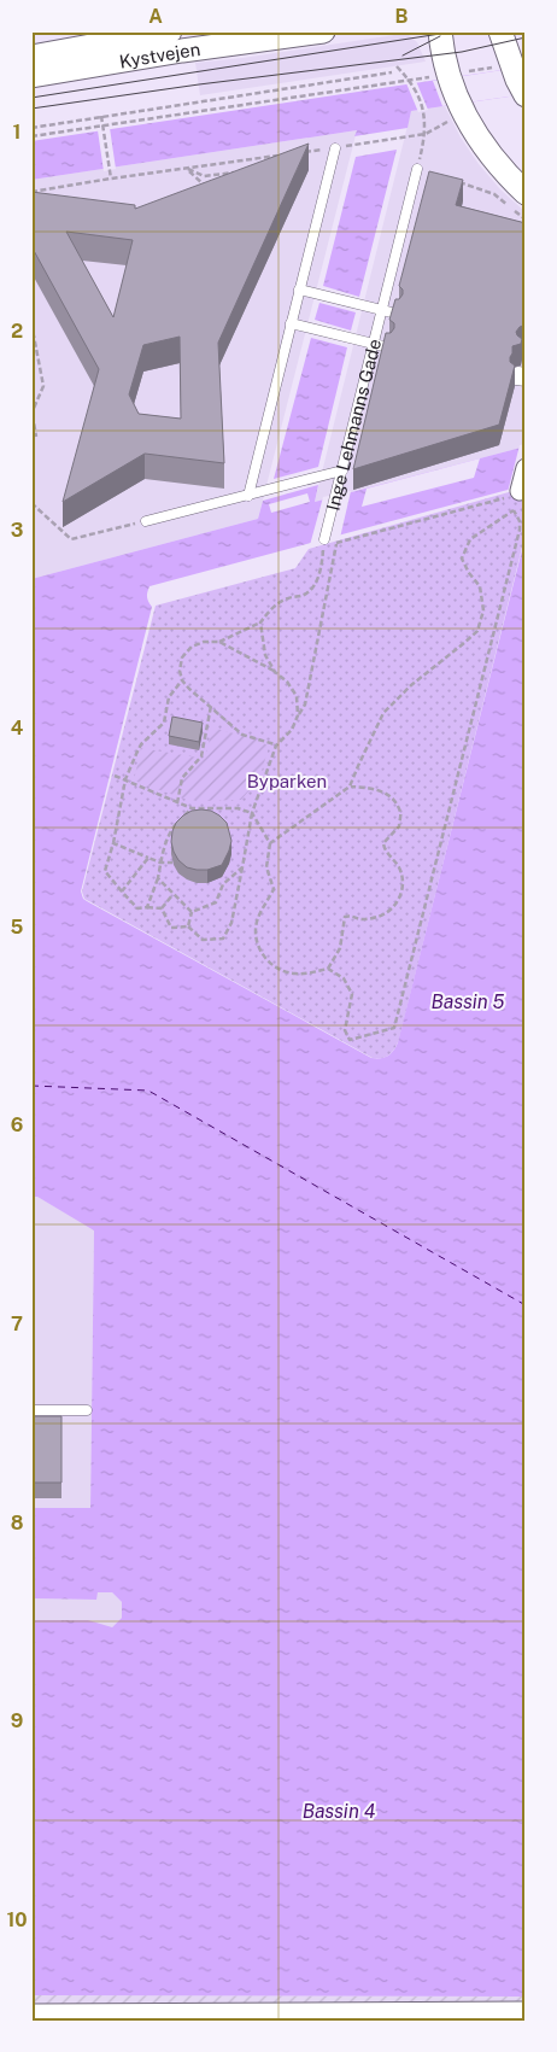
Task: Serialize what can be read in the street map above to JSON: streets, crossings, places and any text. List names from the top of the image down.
{
  "streets": {
    "street": ["Kystvejen"],
    "lane": ["Inge Lehmanns Gade"]
  },
  "water": ["Bassin 5", "Bassin 4"],
  "parks": ["Byparken"],
  "grid": {
    "columns": ["A", "B"],
    "rows": [
      "1",
      "2",
      "3",
      "4",
      "5",
      "6",
      "7",
      "8",
      "9",
      "10"
    ]
  }
}
